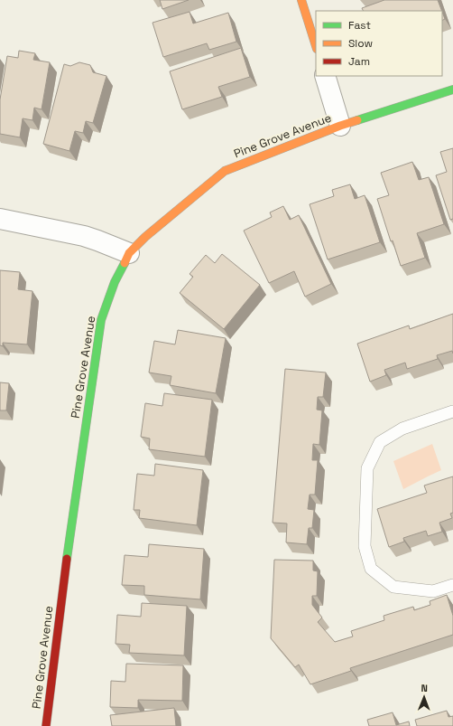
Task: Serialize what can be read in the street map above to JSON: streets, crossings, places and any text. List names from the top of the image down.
{
  "streets": {
    "street": ["Pine Grove Avenue"]
  },
  "legend": ["Fast", "Slow", "Jam"],
  "north": "top"
}
